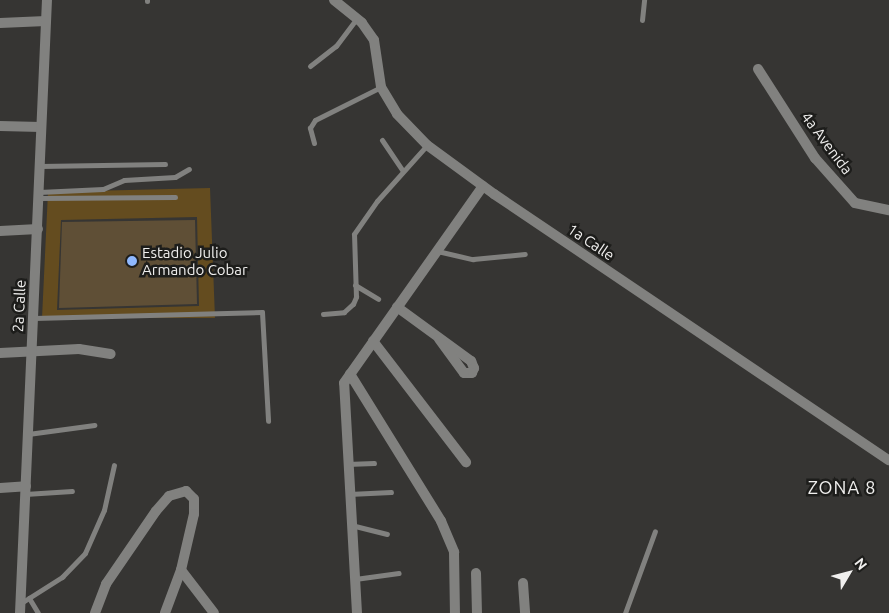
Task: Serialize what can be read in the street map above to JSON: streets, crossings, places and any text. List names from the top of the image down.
{
  "streets": {
    "street": ["4a Avenida", "1a Calle", "2a Calle"]
  },
  "districts": ["ZONA 8"],
  "places": ["Estadio Julio Armando Cobar"],
  "north": "top right"
}
